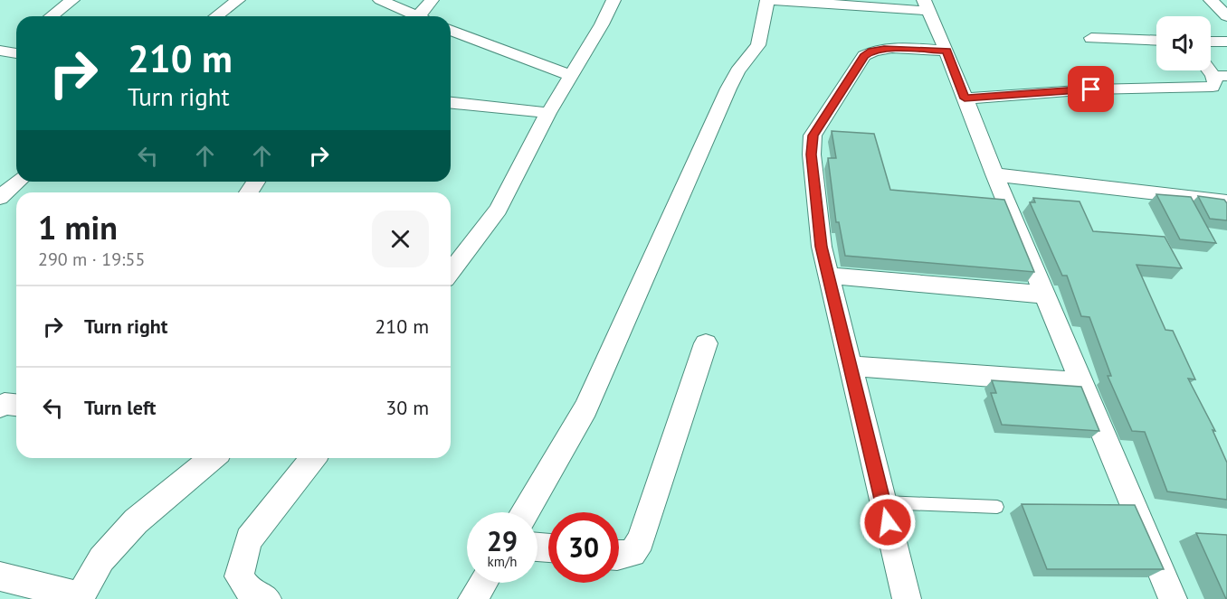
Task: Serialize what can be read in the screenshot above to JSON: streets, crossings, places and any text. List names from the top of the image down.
{
  "page": {
    "turn": ["210 m", "Turn right"],
    "heading": ["1 min", "290 m · 19:55"],
    "list": [
      {
        "name": "Turn right",
        "value": "210 m"
      },
      {
        "name": "Turn left",
        "value": "30 m"
      }
    ],
    "speed": "29 km/h",
    "limit": "30"
  }
}
